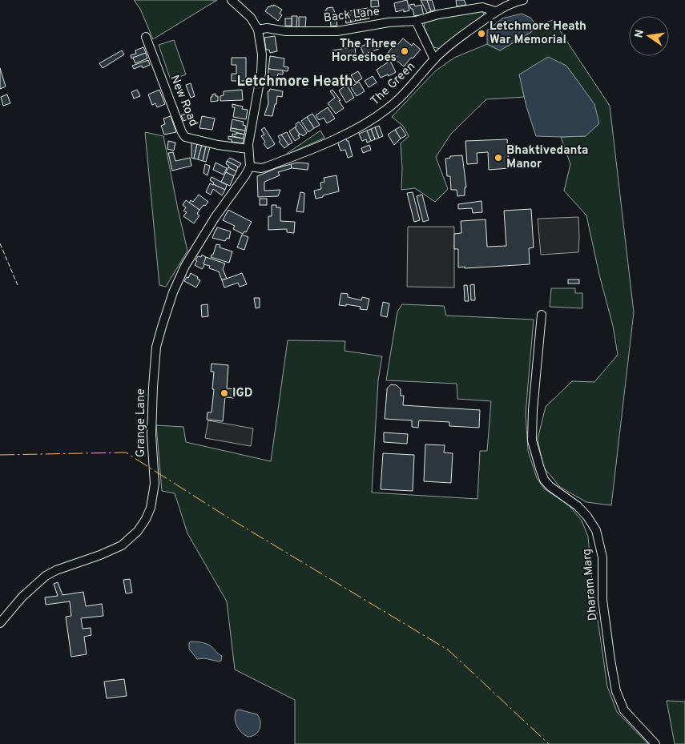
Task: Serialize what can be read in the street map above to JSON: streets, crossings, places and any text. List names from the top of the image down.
{
  "streets": {
    "street": [
      "Back Lane",
      "The Green",
      "New Road",
      "Grange Lane",
      "Dharam Marg"
    ]
  },
  "crossings": [
    ["Back Lane", "The Green"],
    ["The Green", "Grange Lane"]
  ],
  "districts": ["Letchmore Heath"],
  "places": [
    "Letchmore Heath War Memorial",
    "The Three Horseshoes",
    "Bhaktivedanta Manor",
    "IGD"
  ],
  "north": "left"
}
